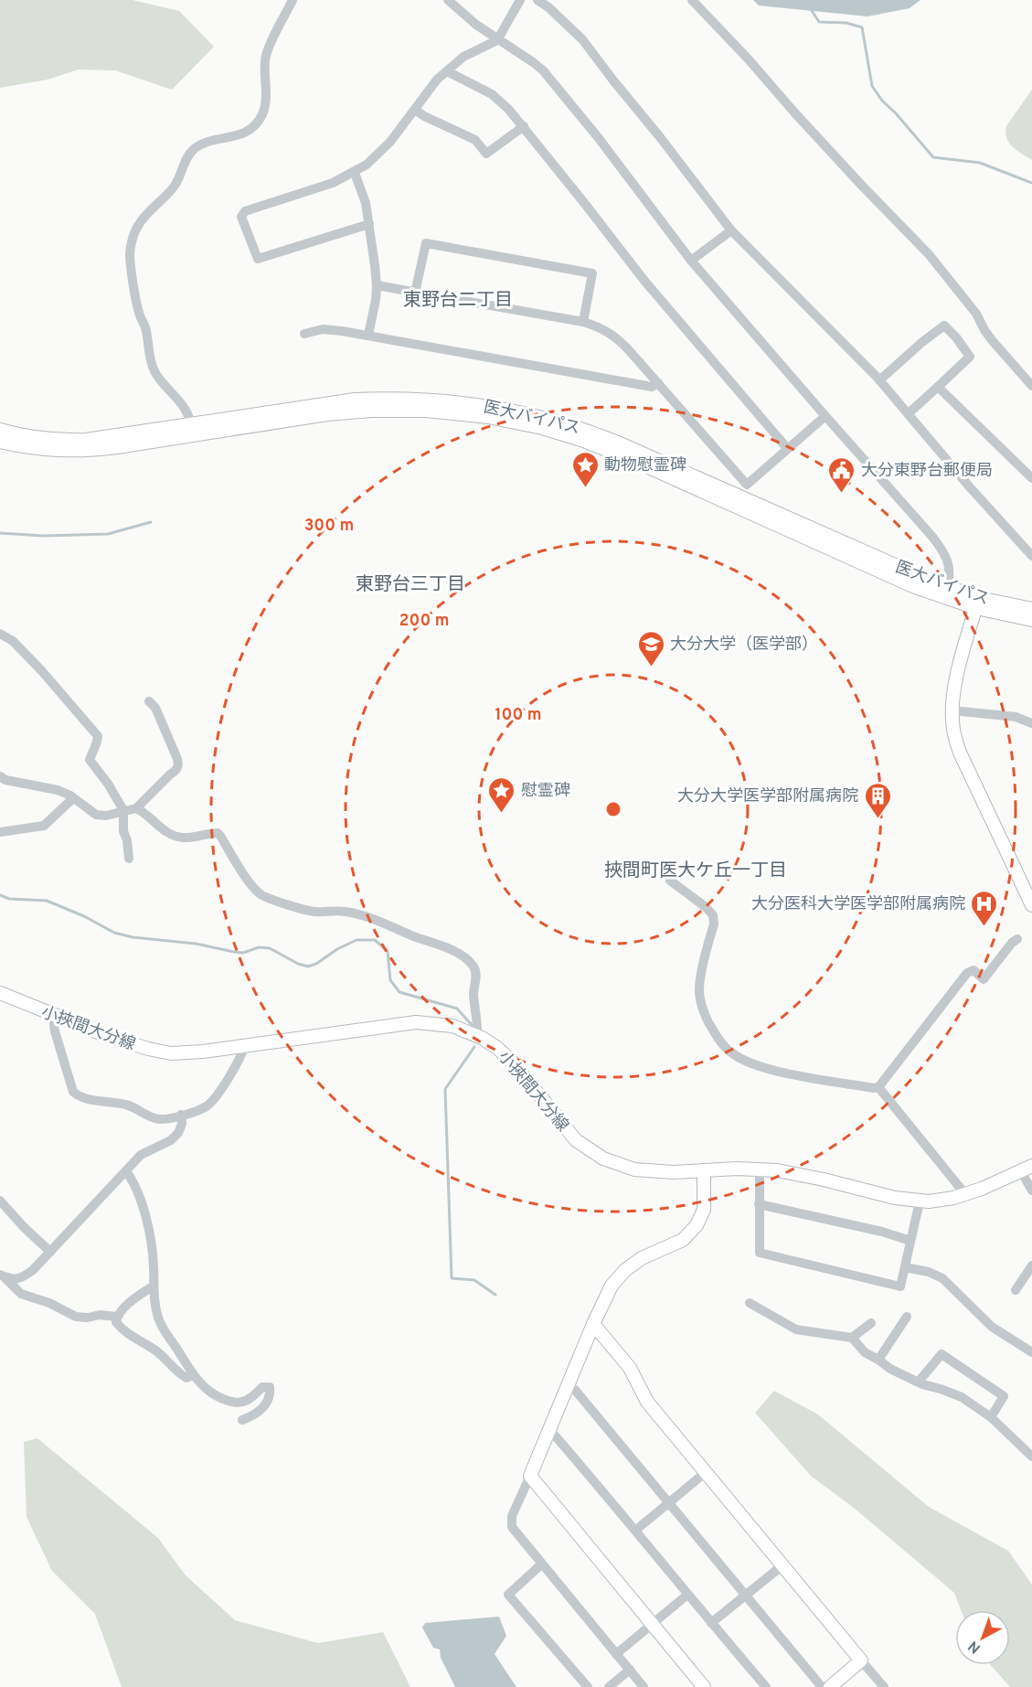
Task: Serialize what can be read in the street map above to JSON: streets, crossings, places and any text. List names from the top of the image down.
{
  "streets": {
    "main road": ["医大バイパス", "小挾間大分線"]
  },
  "districts": ["東野台二丁目", "東野台三丁目", "挾間町医大ケ丘一丁目"],
  "places": {
    "place": ["動物慰霊碑", "慰霊碑"],
    "public building": ["大分東野台郵便局"],
    "school or university": ["大分大学（医学部）"],
    "building": ["大分大学医学部附属病院"],
    "hospital": ["大分医科大学医学部附属病院"]
  },
  "north": "bottom left",
  "rings": ["300 m", "200 m", "100 m"]
}
